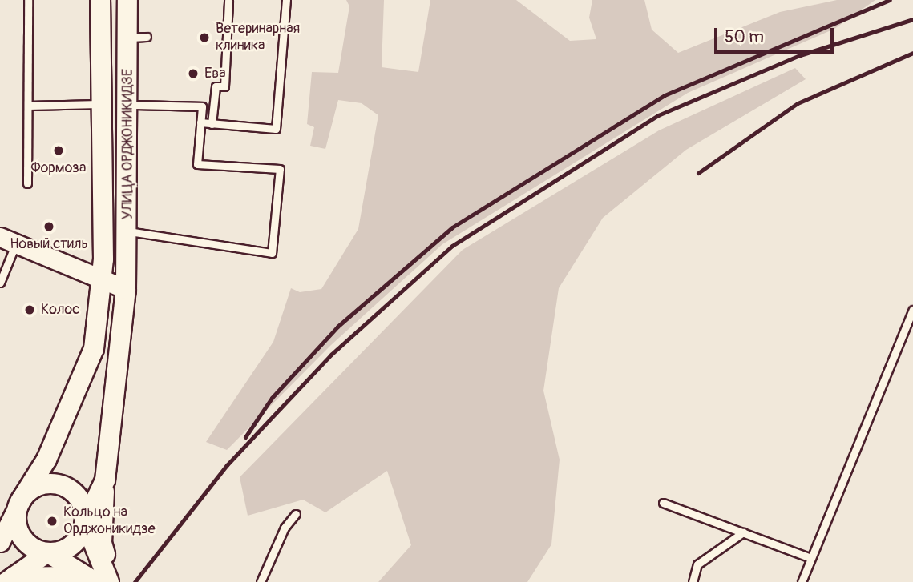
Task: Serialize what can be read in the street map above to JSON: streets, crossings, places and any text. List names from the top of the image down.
{
  "streets": {
    "main road": ["УЛИЦА ОРДЖОНИКИДЗЕ"]
  },
  "places": [
    "Ветеринарная клиника",
    "Ева",
    "Формоза",
    "Новый стиль",
    "Колос",
    "Кольцо на Орджоникидзе"
  ],
  "scale_bar": "50 m"
}
